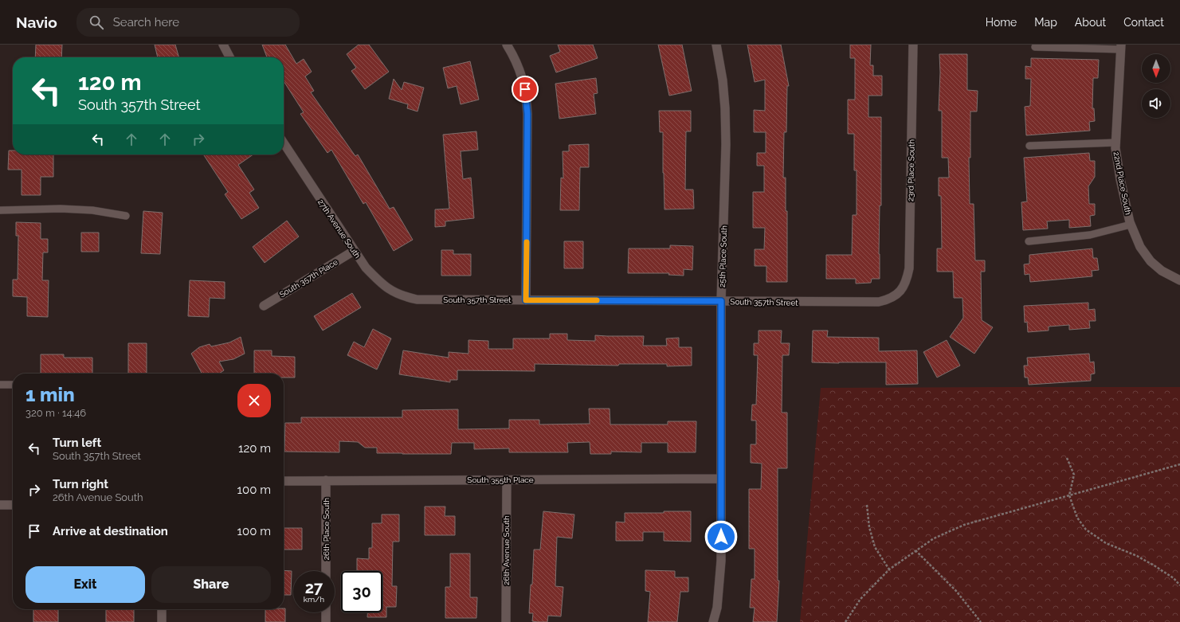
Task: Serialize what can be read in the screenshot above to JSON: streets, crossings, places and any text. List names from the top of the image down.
{
  "streets": {
    "street": [
      "23rd Place South",
      "22nd Place South",
      "27th Avenue South",
      "25th Place South",
      "South 357th Place",
      "South 357th Street",
      "South 355th Place",
      "26th Place South",
      "26th Avenue South"
    ]
  },
  "crossings": [
    ["23rd Place South", "South 357th Street"],
    ["27th Avenue South", "South 357th Place"],
    ["27th Avenue South", "South 357th Street"],
    ["25th Place South", "South 357th Street"],
    ["25th Place South", "South 355th Place"],
    ["South 355th Place", "26th Place South"],
    ["South 355th Place", "26th Avenue South"]
  ],
  "north": "bottom",
  "page": {
    "header": "Navio",
    "search": "Search here",
    "nav": [
      "Home",
      "Map",
      "About",
      "Contact"
    ],
    "turn": ["120 m", "South 357th Street"],
    "heading": ["1 min", "320 m · 14:46"],
    "list": [
      {
        "name": "Turn left",
        "note": "South 357th Street",
        "value": "120 m"
      },
      {
        "name": "Turn right",
        "note": "26th Avenue South",
        "value": "100 m"
      },
      {
        "name": "Arrive at destination",
        "value": "100 m"
      }
    ],
    "buttons": ["Exit", "Share"],
    "speed": "27 km/h",
    "limit": "30"
  }
}
